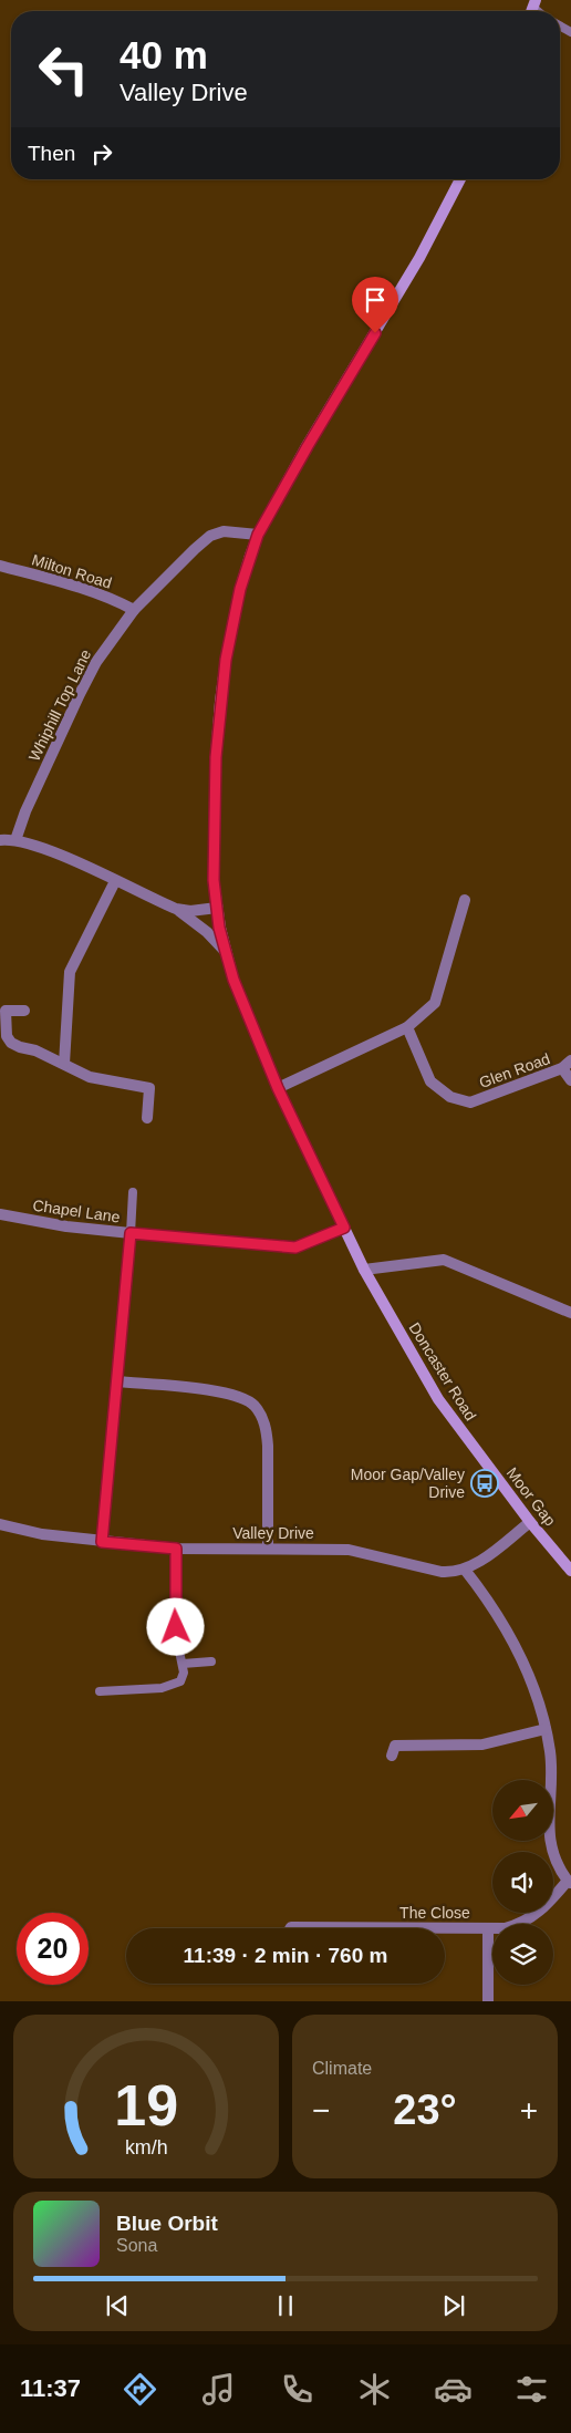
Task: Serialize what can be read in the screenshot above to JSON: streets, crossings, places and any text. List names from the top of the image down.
{
  "streets": {
    "main road": ["Doncaster Road", "Moor Gap"],
    "street": [
      "Milton Road",
      "Whiphill Top Lane",
      "Glen Road",
      "Chapel Lane",
      "Valley Drive",
      "The Close"
    ]
  },
  "crossings": [
    ["Milton Road", "Whiphill Top Lane"],
    ["Doncaster Road", "Moor Gap"],
    ["Moor Gap", "Valley Drive"]
  ],
  "places": {
    "bus stop": ["Moor Gap/Valley Drive"]
  },
  "north": "bottom left",
  "page": {
    "turn": ["40 m", "Valley Drive"],
    "then": "Then",
    "limit": "20",
    "trip": "11:39 · 2 min · 760 m",
    "tile": "Climate",
    "heat": ["−", "23°", "+"],
    "song": ["Blue Orbit", "Sona"],
    "tabs": "11:37",
    "gauge": ["19", "km/h"]
  }
}
